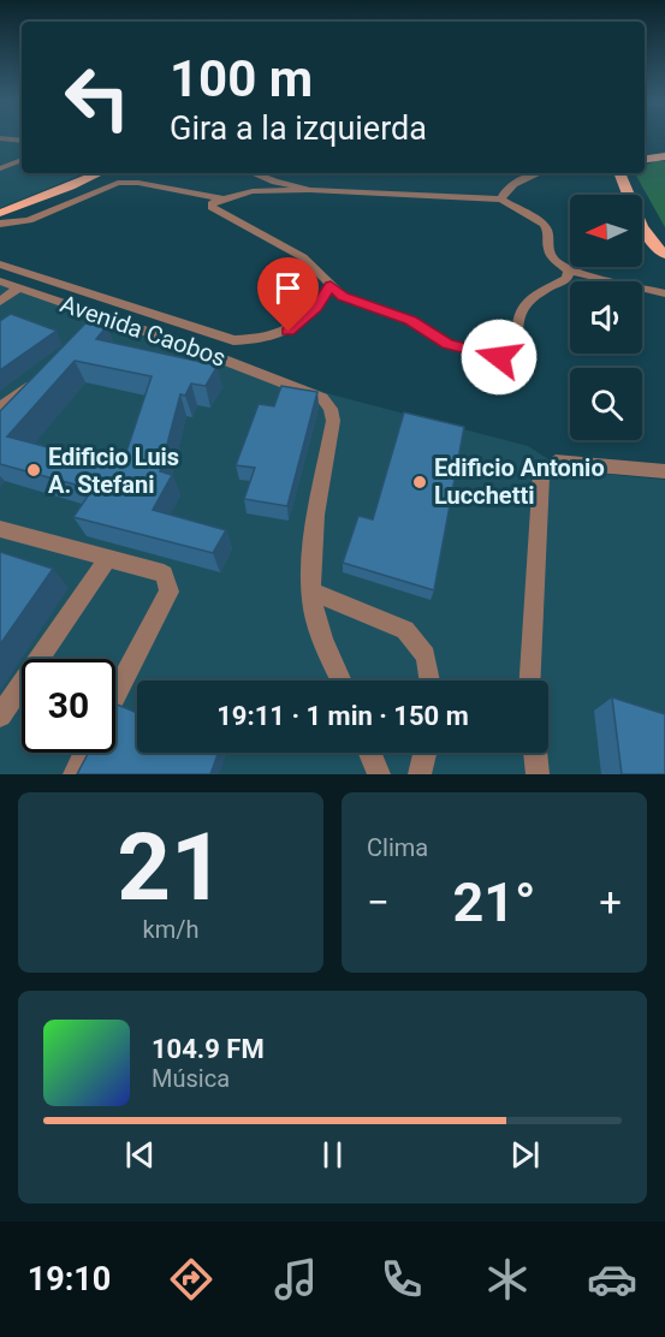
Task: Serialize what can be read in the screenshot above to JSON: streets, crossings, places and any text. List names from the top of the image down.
{
  "streets": {
    "street": ["Avenida Caobos"]
  },
  "places": ["Edificio Luis A. Stefani", "Edificio Antonio Lucchetti"],
  "north": "left",
  "page": {
    "turn": ["100 m", "Gira a la izquierda"],
    "limit": "30",
    "trip": "19:11 · 1 min · 150 m",
    "tile": [
      ["21", "km/h"],
      "Clima"
    ],
    "heat": ["−", "21°", "+"],
    "song": ["104.9 FM", "Música"],
    "tabs": "19:10"
  }
}
